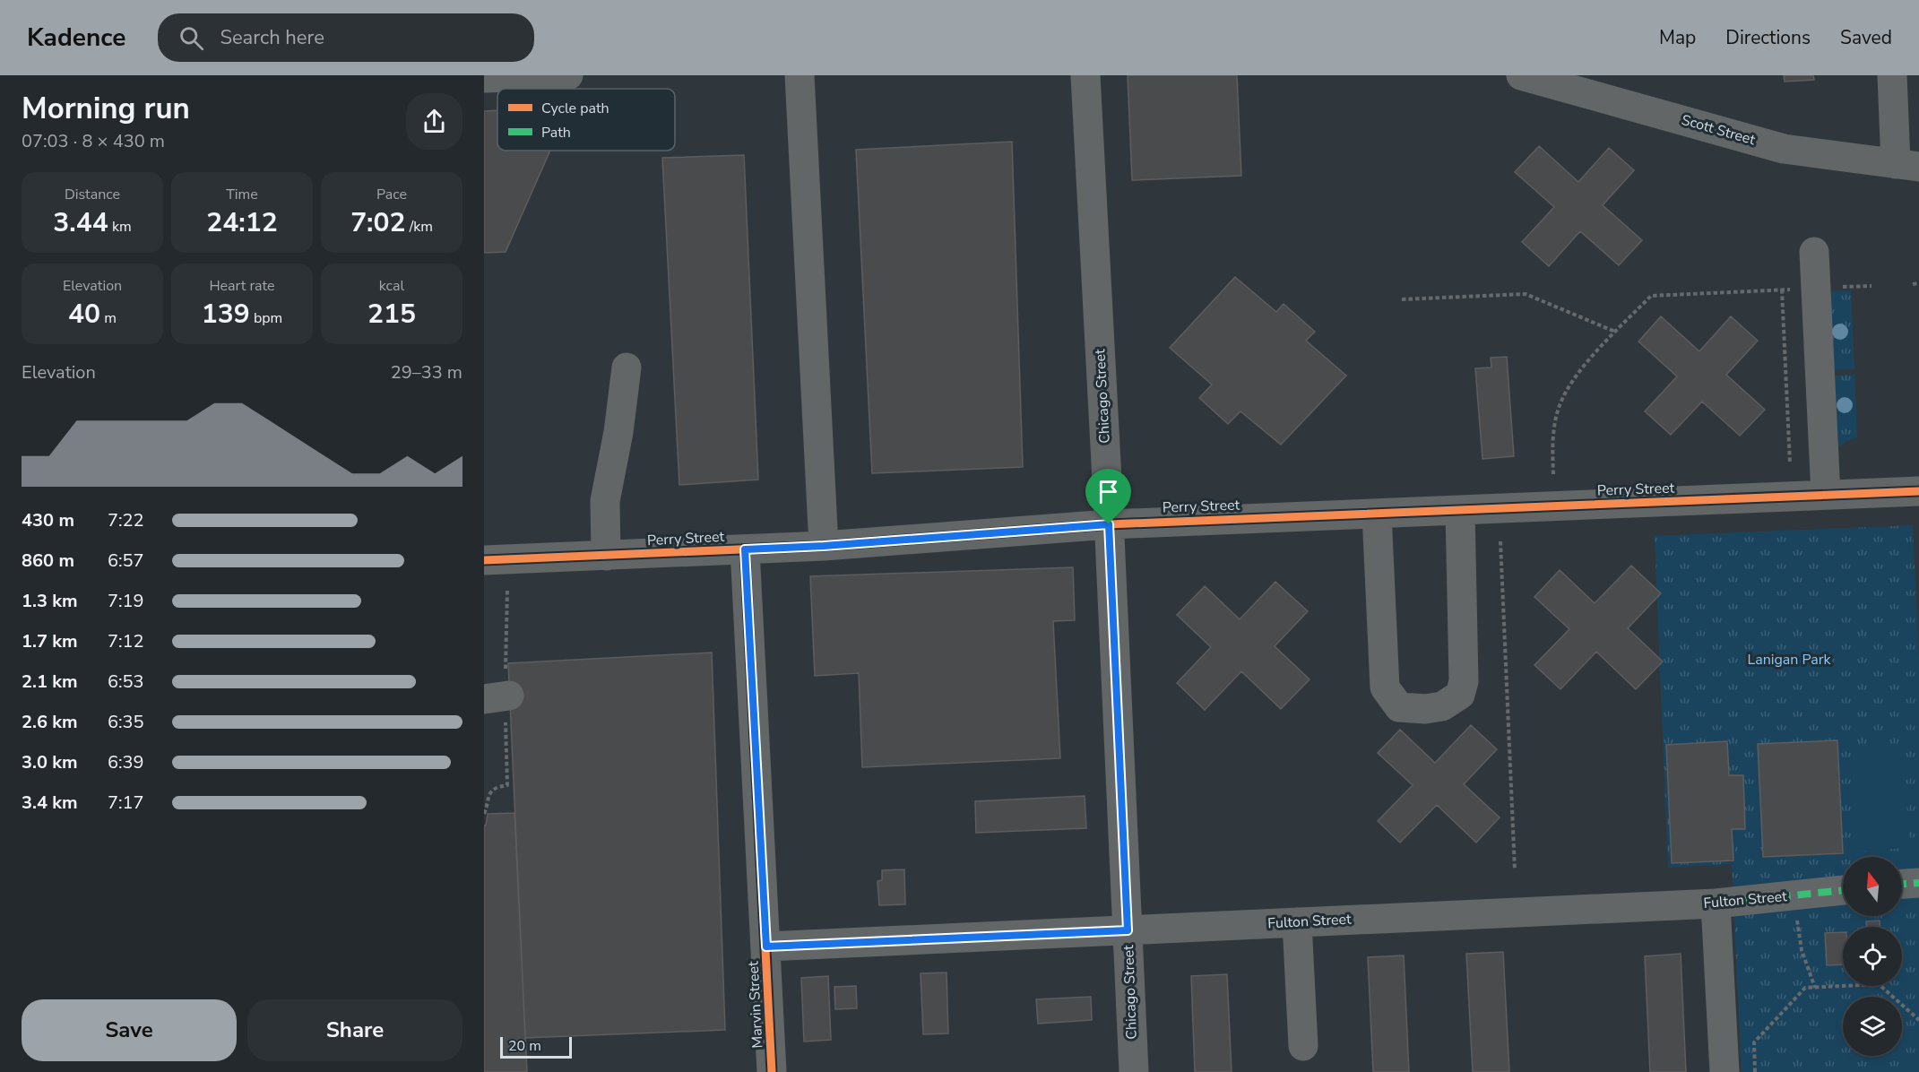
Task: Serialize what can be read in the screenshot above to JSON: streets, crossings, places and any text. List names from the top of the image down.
{
  "streets": {
    "street": [
      "Scott Street",
      "Chicago Street",
      "Perry Street",
      "Fulton Street",
      "Marvin Street"
    ]
  },
  "crossings": [
    ["Chicago Street", "Perry Street"],
    ["Chicago Street", "Fulton Street"],
    ["Perry Street", "Marvin Street"],
    ["Fulton Street", "Marvin Street"]
  ],
  "parks": ["Lanigan Park"],
  "legend": ["Cycle path", "Path"],
  "scale_bar": "20 m",
  "north": "top",
  "page": {
    "header": "Kadence",
    "search": "Search here",
    "nav": ["Map", "Directions", "Saved"],
    "heading": ["Morning run", "07:03 · 8 × 430 m"],
    "stats": [
      ["Distance", "3.44 km"],
      ["Time", "24:12"],
      ["Pace", "7:02 /km"],
      ["Elevation", "40 m"],
      ["Heart rate", "139 bpm"],
      ["kcal", "215"]
    ],
    "chart": ["Elevation", "29–33 m"],
    "list": [
      {
        "name": "430 m",
        "note": "7:22"
      },
      {
        "name": "860 m",
        "note": "6:57"
      },
      {
        "name": "1.3 km",
        "note": "7:19"
      },
      {
        "name": "1.7 km",
        "note": "7:12"
      },
      {
        "name": "2.1 km",
        "note": "6:53"
      },
      {
        "name": "2.6 km",
        "note": "6:35"
      },
      {
        "name": "3.0 km",
        "note": "6:39"
      },
      {
        "name": "3.4 km",
        "note": "7:17"
      }
    ],
    "buttons": ["Save", "Share"],
    "scale": "20 m"
  }
}
